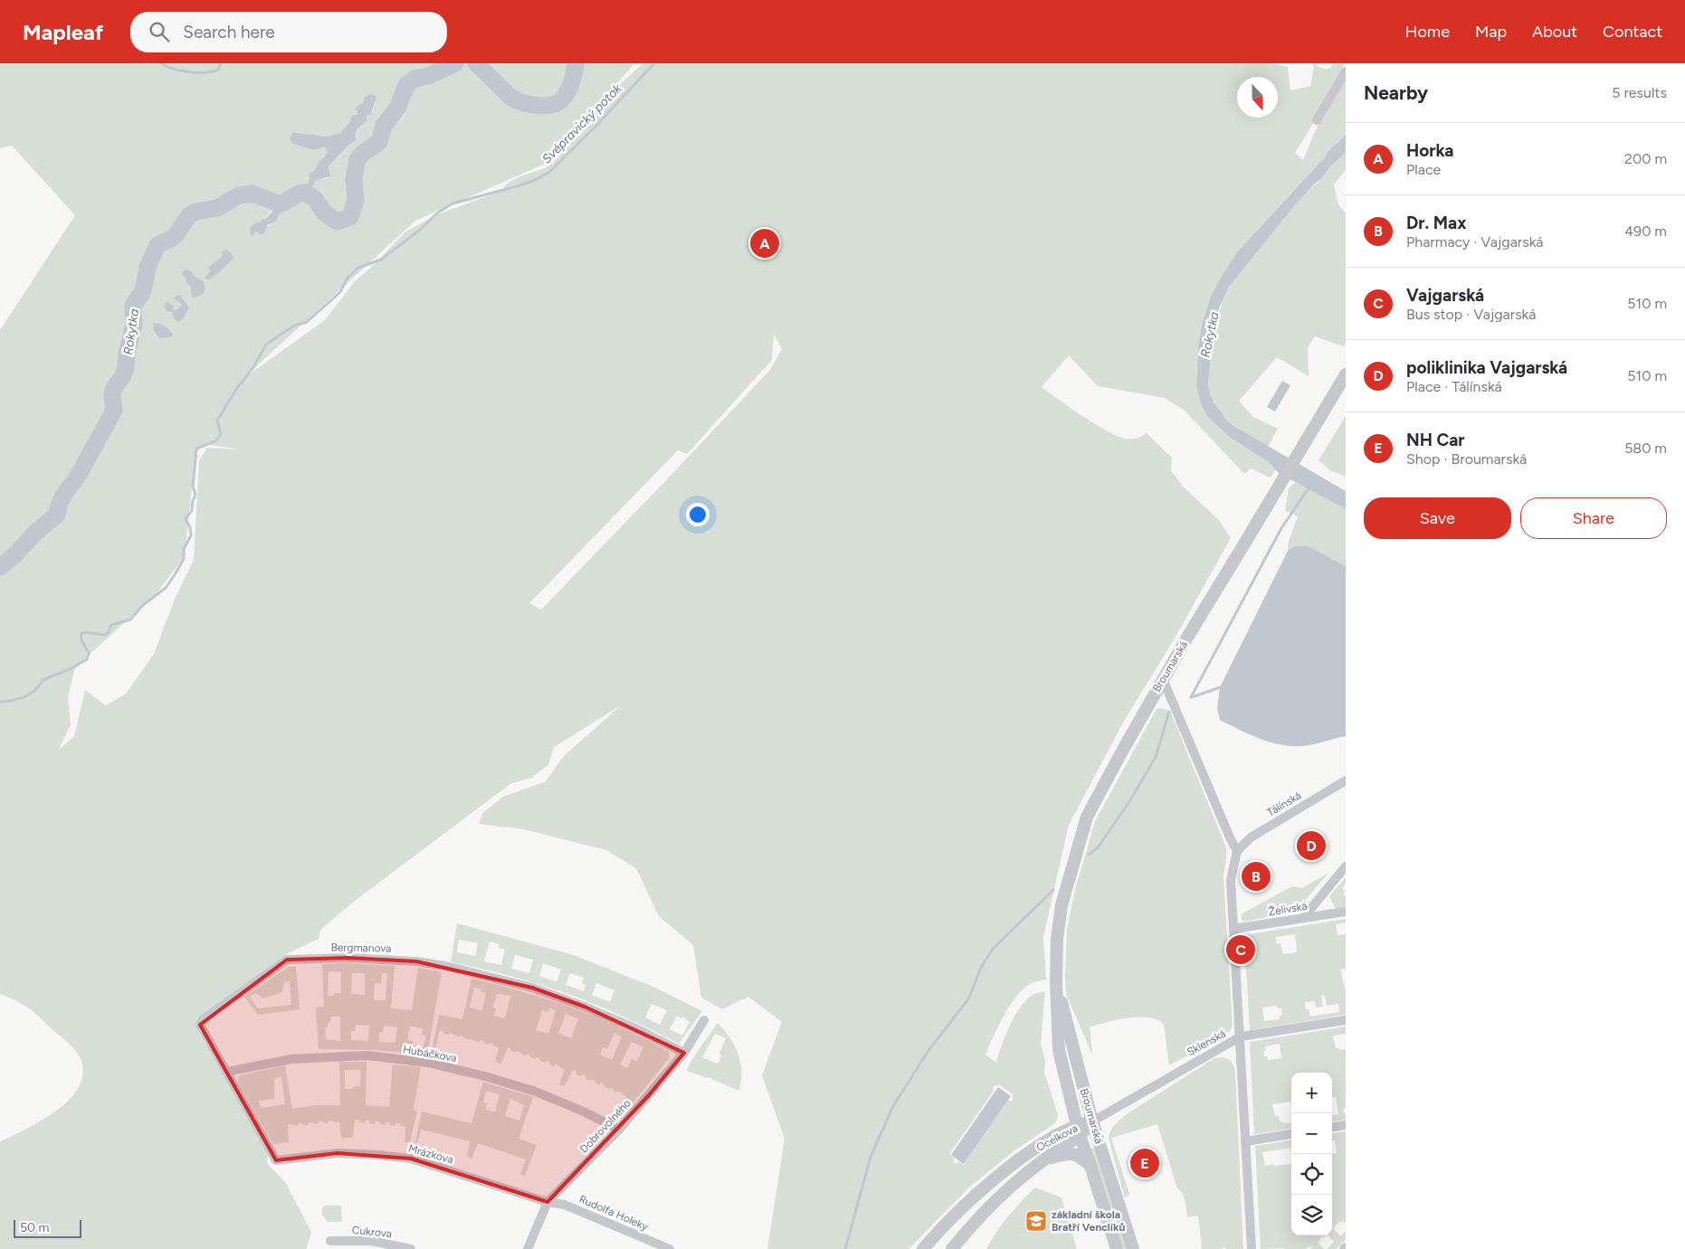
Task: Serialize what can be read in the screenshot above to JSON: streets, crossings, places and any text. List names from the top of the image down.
{
  "streets": {
    "street": [
      "Broumarská",
      "Tálínská",
      "Želivská",
      "Bergmanova",
      "Sklenská",
      "Hubáčkova",
      "Dobrovolného",
      "Ocelkova",
      "Mrázkova",
      "Rudolfa Holeky",
      "Cukrova"
    ]
  },
  "crossings": [
    ["Broumarská", "Sklenská"],
    ["Broumarská", "Ocelkova"],
    ["Bergmanova", "Hubáčkova"],
    ["Bergmanova", "Dobrovolného"],
    ["Bergmanova", "Mrázkova"],
    ["Sklenská", "Ocelkova"],
    ["Hubáčkova", "Dobrovolného"],
    ["Dobrovolného", "Mrázkova"],
    ["Dobrovolného", "Rudolfa Holeky"],
    ["Mrázkova", "Rudolfa Holeky"]
  ],
  "water": ["Svépravický potok", "Rokytka"],
  "places": {
    "school or university": ["základní škola Bratří Venclíků"]
  },
  "scale_bar": "50 m",
  "north": "bottom",
  "page": {
    "header": "Mapleaf",
    "search": "Search here",
    "nav": [
      "Home",
      "Map",
      "About",
      "Contact"
    ],
    "heading": ["Nearby", "5 results"],
    "list": [
      {
        "mark": "A",
        "name": "Horka",
        "note": "Place",
        "value": "200 m"
      },
      {
        "mark": "B",
        "name": "Dr. Max",
        "note": "Pharmacy · Vajgarská",
        "value": "490 m"
      },
      {
        "mark": "C",
        "name": "Vajgarská",
        "note": "Bus stop · Vajgarská",
        "value": "510 m"
      },
      {
        "mark": "D",
        "name": "poliklinika Vajgarská",
        "note": "Place · Tálínská",
        "value": "510 m"
      },
      {
        "mark": "E",
        "name": "NH Car",
        "note": "Shop · Broumarská",
        "value": "580 m"
      }
    ],
    "pins": [
      "A",
      "D",
      "B",
      "C",
      "E"
    ],
    "buttons": ["Save", "Share"],
    "map_buttons": ["+", "−"],
    "scale": "50 m"
  }
}
